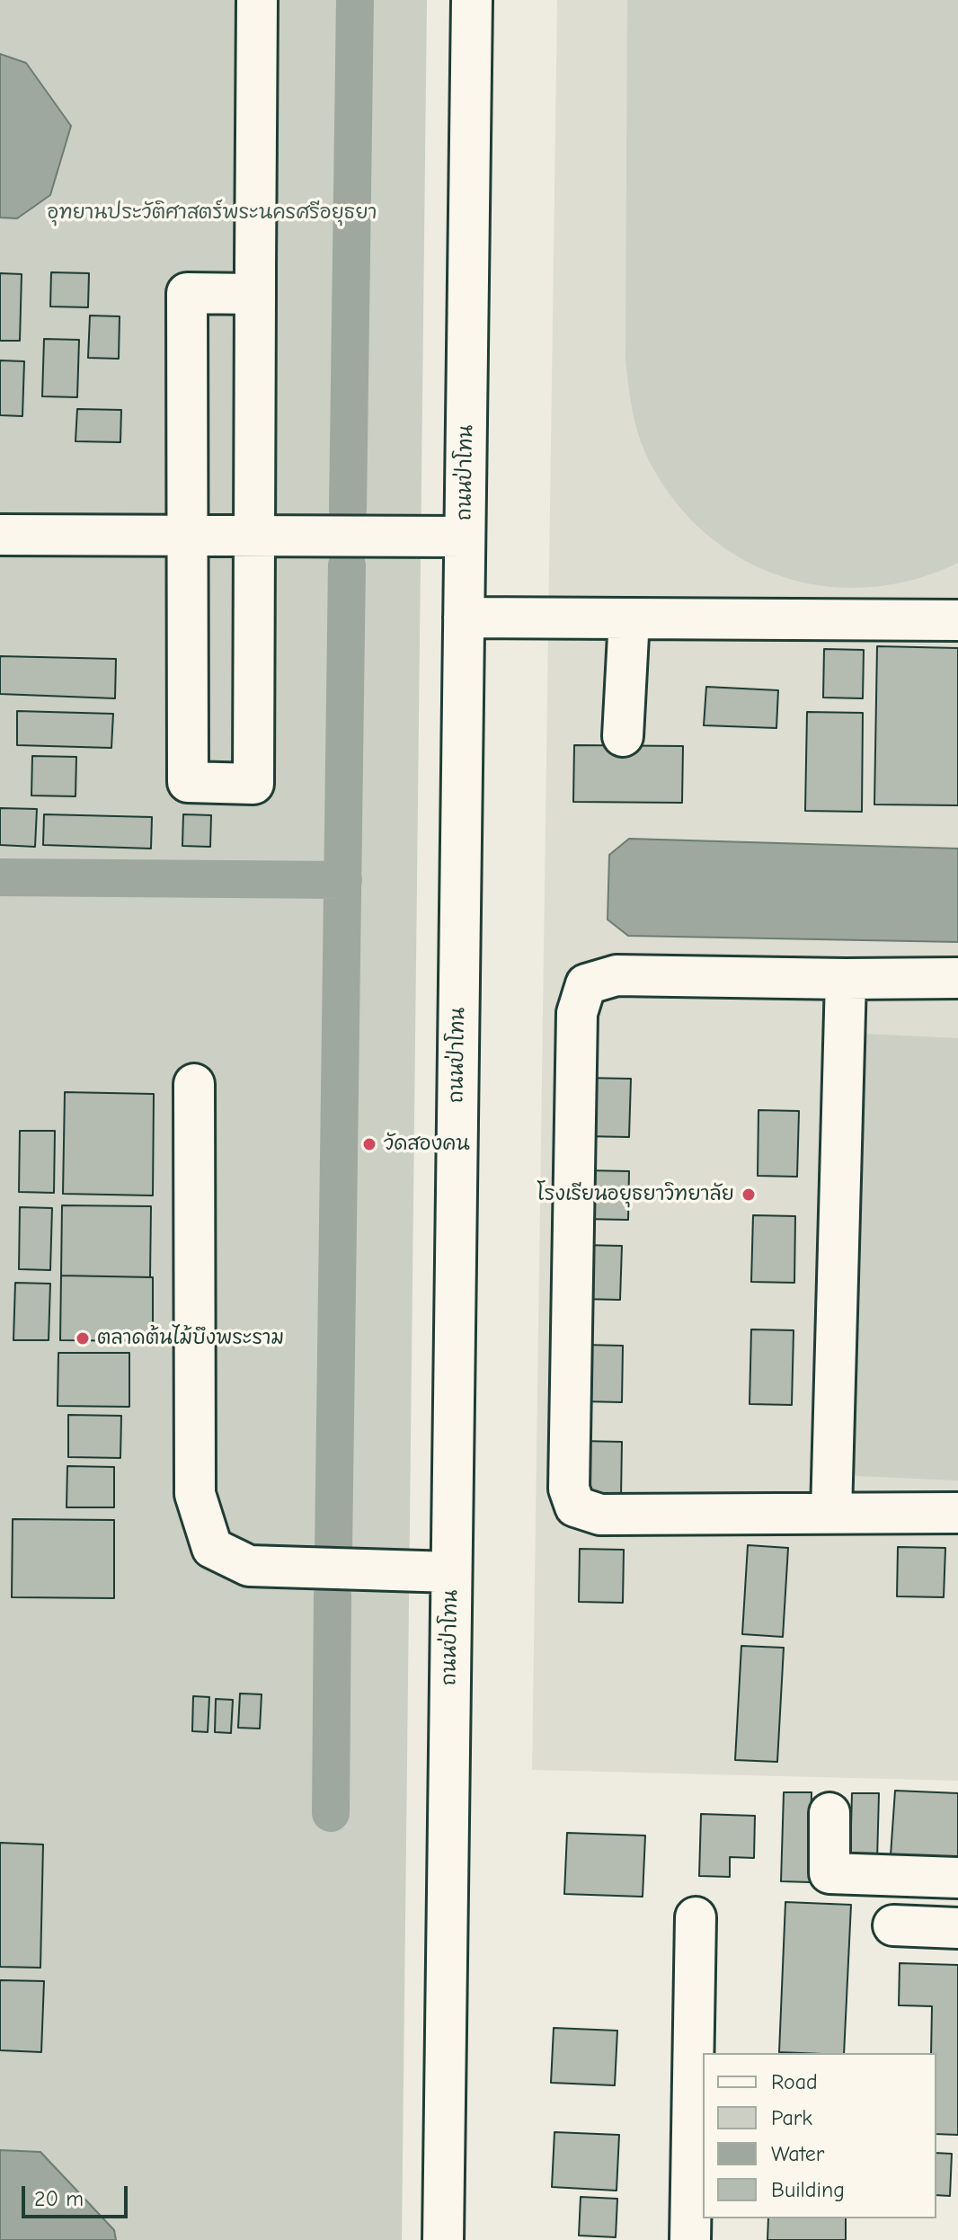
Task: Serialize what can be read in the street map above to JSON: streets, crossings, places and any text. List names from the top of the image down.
{
  "streets": {
    "street": ["ถนนป่าโทน"]
  },
  "parks": ["อุทยานประวัติศาสตร์พระนครศรีอยุธยา"],
  "places": ["วัดสองคน", "โรงเรียนอยุธยาวิทยาลัย", "ตลาดต้นไม้บึงพระราม"],
  "legend": [
    "Road",
    "Park",
    "Water",
    "Building"
  ],
  "scale_bar": "20 m"
}
